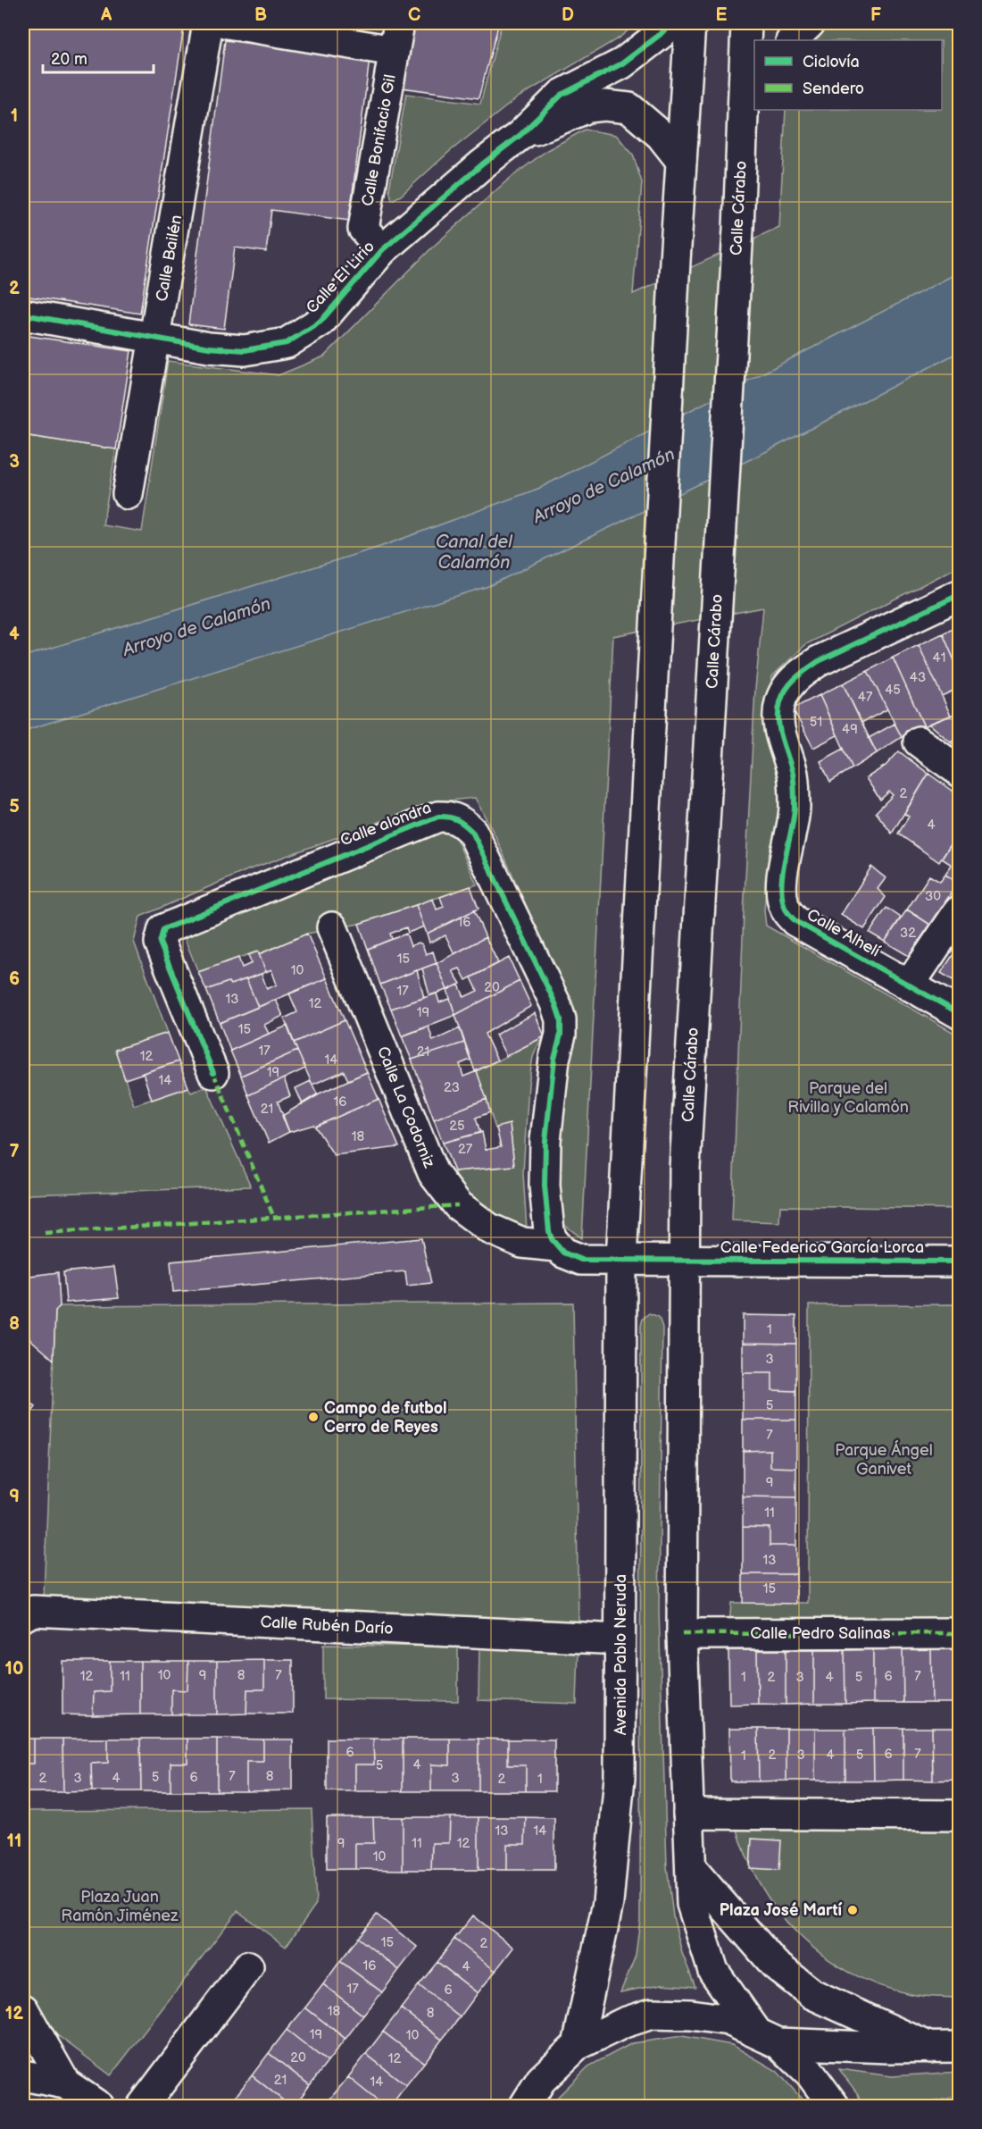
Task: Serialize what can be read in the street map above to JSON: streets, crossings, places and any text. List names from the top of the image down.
{
  "streets": {
    "street": [
      "Calle Bonifacio Gil",
      "Calle Cárabo",
      "Calle Bailén",
      "Calle El Lirio",
      "Calle alondra",
      "Calle Alhelí",
      "Calle La Codorniz",
      "Calle Federico García Lorca",
      "Calle Rubén Darío",
      "Calle Pedro Salinas",
      "Avenida Pablo Neruda"
    ]
  },
  "crossings": [
    ["Calle Bonifacio Gil", "Calle El Lirio"],
    ["Calle Cárabo", "Calle Federico García Lorca"],
    ["Calle Bailén", "Calle El Lirio"],
    ["Calle alondra", "Calle La Codorniz"],
    ["Calle La Codorniz", "Calle Federico García Lorca"],
    ["Calle La Codorniz", "Avenida Pablo Neruda"],
    ["Calle Federico García Lorca", "Avenida Pablo Neruda"],
    ["Calle Rubén Darío", "Avenida Pablo Neruda"]
  ],
  "water": ["Arroyo de Calamón", "Canal del Calamón"],
  "parks": ["Parque del Rivilla y Calamón", "Parque Ángel Ganivet", "Plaza Juan Ramón Jiménez"],
  "places": ["Campo de futbol Cerro de Reyes", "Plaza José Martí"],
  "house_numbers": [
    "41",
    "43",
    "45",
    "47",
    "51",
    "49",
    "2",
    "4",
    "30",
    "16",
    "32",
    "15",
    "10",
    "20",
    "17",
    "13",
    "12",
    "19",
    "15",
    "17",
    "21",
    "12",
    "14",
    "19",
    "14",
    "23",
    "16",
    "21",
    "25",
    "18",
    "27",
    "1",
    "3",
    "5",
    "7",
    "9",
    "11",
    "13",
    "15",
    "10",
    "9",
    "8",
    "7",
    "12",
    "11",
    "6",
    "7",
    "1",
    "2",
    "3",
    "4",
    "5",
    "6",
    "6",
    "7",
    "2",
    "3",
    "4",
    "5",
    "1",
    "4",
    "5",
    "7",
    "8",
    "5",
    "6",
    "2",
    "3",
    "4",
    "3",
    "2",
    "1",
    "13",
    "14",
    "9",
    "11",
    "12",
    "10",
    "15",
    "2",
    "16",
    "4",
    "17",
    "6",
    "18",
    "8",
    "19",
    "10",
    "20",
    "12",
    "21",
    "14"
  ],
  "legend": ["Ciclovía", "Sendero"],
  "scale_bar": "20 m",
  "grid": {
    "columns": [
      "A",
      "B",
      "C",
      "D",
      "E",
      "F"
    ],
    "rows": [
      "1",
      "2",
      "3",
      "4",
      "5",
      "6",
      "7",
      "8",
      "9",
      "10",
      "11",
      "12"
    ]
  }
}
